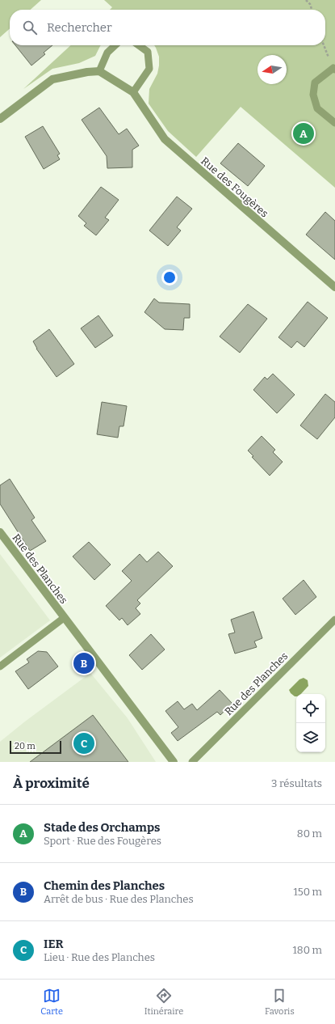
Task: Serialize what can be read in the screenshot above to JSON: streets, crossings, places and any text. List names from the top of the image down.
{
  "streets": {
    "street": ["Rue des Fougères", "Rue des Planches"]
  },
  "scale_bar": "20 m",
  "north": "left",
  "page": {
    "search": "Rechercher",
    "pins": ["A", "B", "C"],
    "scale": "20 m",
    "heading": ["À proximité", "3 résultats"],
    "list": [
      {
        "mark": "A",
        "name": "Stade des Orchamps",
        "note": "Sport · Rue des Fougères",
        "value": "80 m"
      },
      {
        "mark": "B",
        "name": "Chemin des Planches",
        "note": "Arrêt de bus · Rue des Planches",
        "value": "150 m"
      },
      {
        "mark": "C",
        "name": "IER",
        "note": "Lieu · Rue des Planches",
        "value": "180 m"
      }
    ],
    "nav": ["Carte", "Itinéraire", "Favoris"]
  }
}
